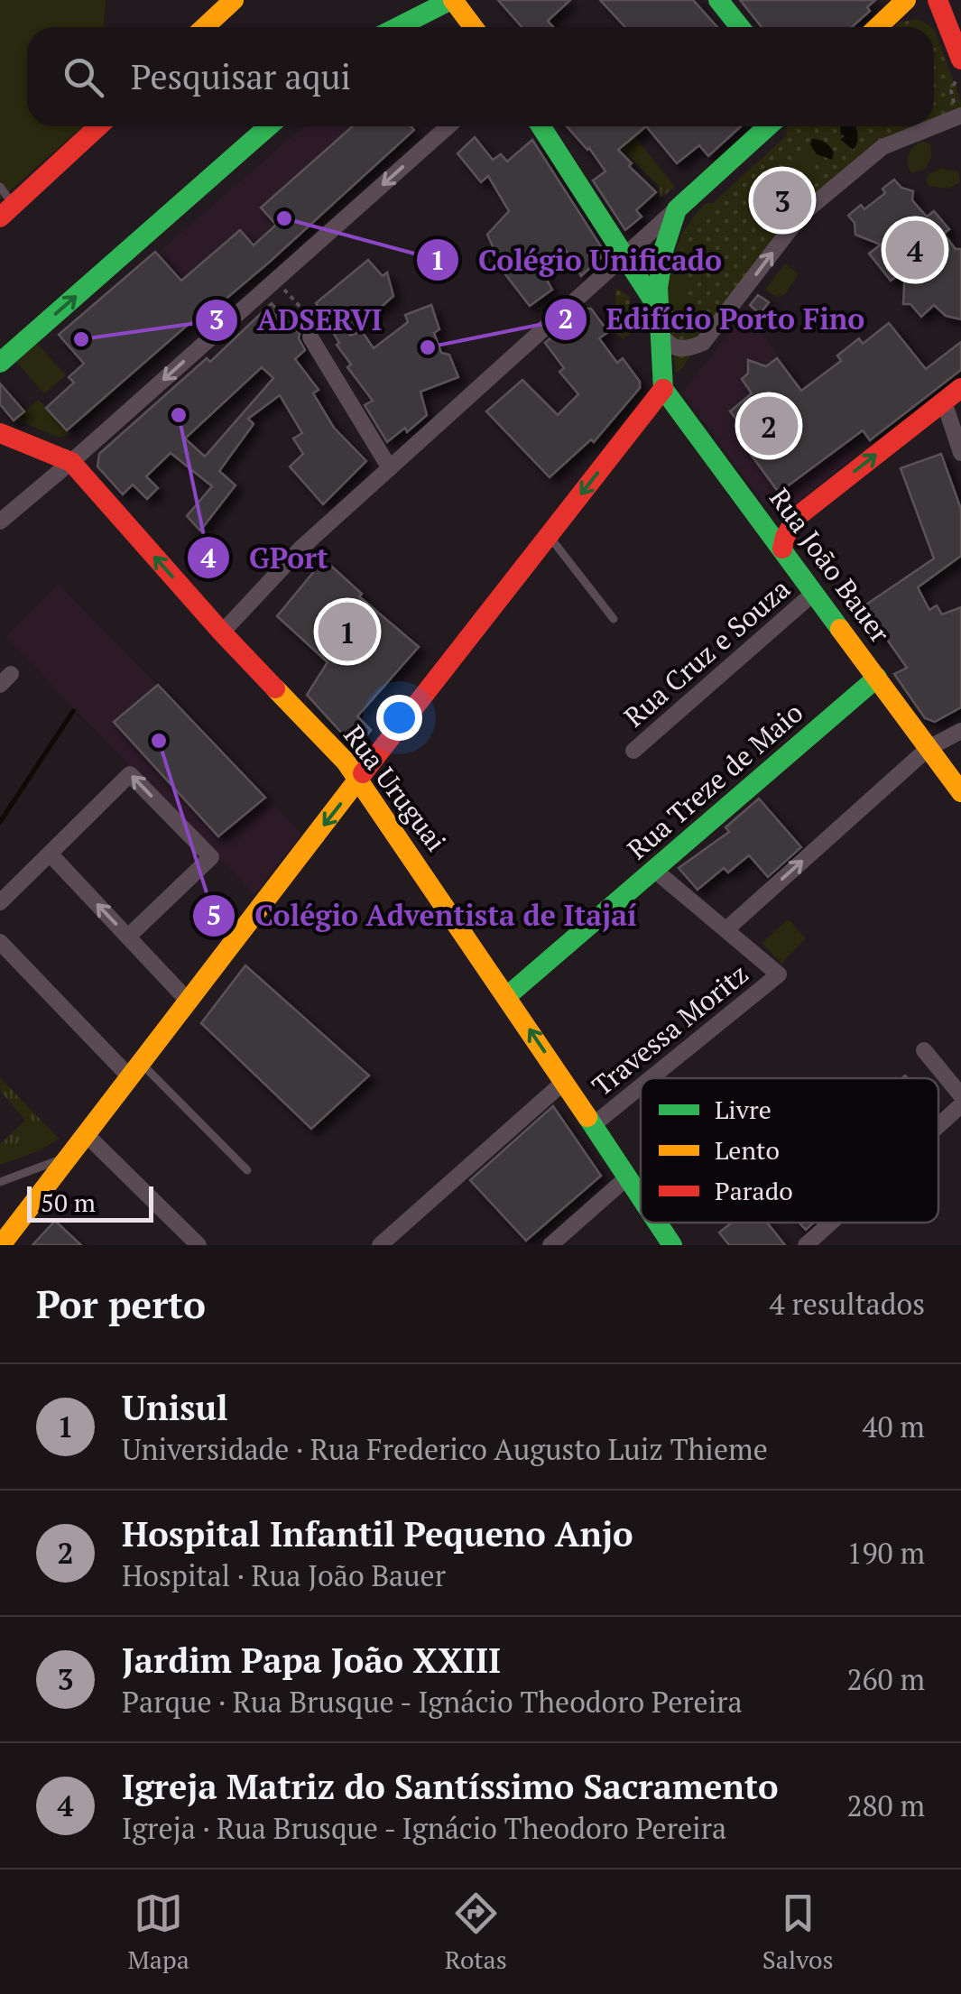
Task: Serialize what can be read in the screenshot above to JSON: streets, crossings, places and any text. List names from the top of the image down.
{
  "streets": {
    "main road": ["Rua João Bauer", "Rua Treze de Maio", "Rua Uruguai"],
    "street": ["Rua Cruz e Souza", "Travessa Moritz"]
  },
  "crossings": [
    ["Rua João Bauer", "Rua Cruz e Souza"],
    ["Rua João Bauer", "Rua Treze de Maio"],
    ["Rua Treze de Maio", "Rua Uruguai"],
    ["Rua Uruguai", "Travessa Moritz"]
  ],
  "places": [
    "Colégio Unificado",
    "ADSERVI",
    "Edifício Porto Fino",
    "GPort",
    "Colégio Adventista de Itajaí"
  ],
  "legend": ["Livre", "Lento", "Parado"],
  "scale_bar": "50 m",
  "page": {
    "search": "Pesquisar aqui",
    "pins": [
      "3",
      "4",
      "2",
      "1"
    ],
    "scale": "50 m",
    "heading": ["Por perto", "4 resultados"],
    "list": [
      {
        "mark": "1",
        "name": "Unisul",
        "note": "Universidade · Rua Frederico Augusto Luiz Thieme",
        "value": "40 m"
      },
      {
        "mark": "2",
        "name": "Hospital Infantil Pequeno Anjo",
        "note": "Hospital · Rua João Bauer",
        "value": "190 m"
      },
      {
        "mark": "3",
        "name": "Jardim Papa João XXIII",
        "note": "Parque · Rua Brusque - Ignácio Theodoro Pereira",
        "value": "260 m"
      },
      {
        "mark": "4",
        "name": "Igreja Matriz do Santíssimo Sacramento",
        "note": "Igreja · Rua Brusque - Ignácio Theodoro Pereira",
        "value": "280 m"
      }
    ],
    "nav": ["Mapa", "Rotas", "Salvos"]
  }
}
